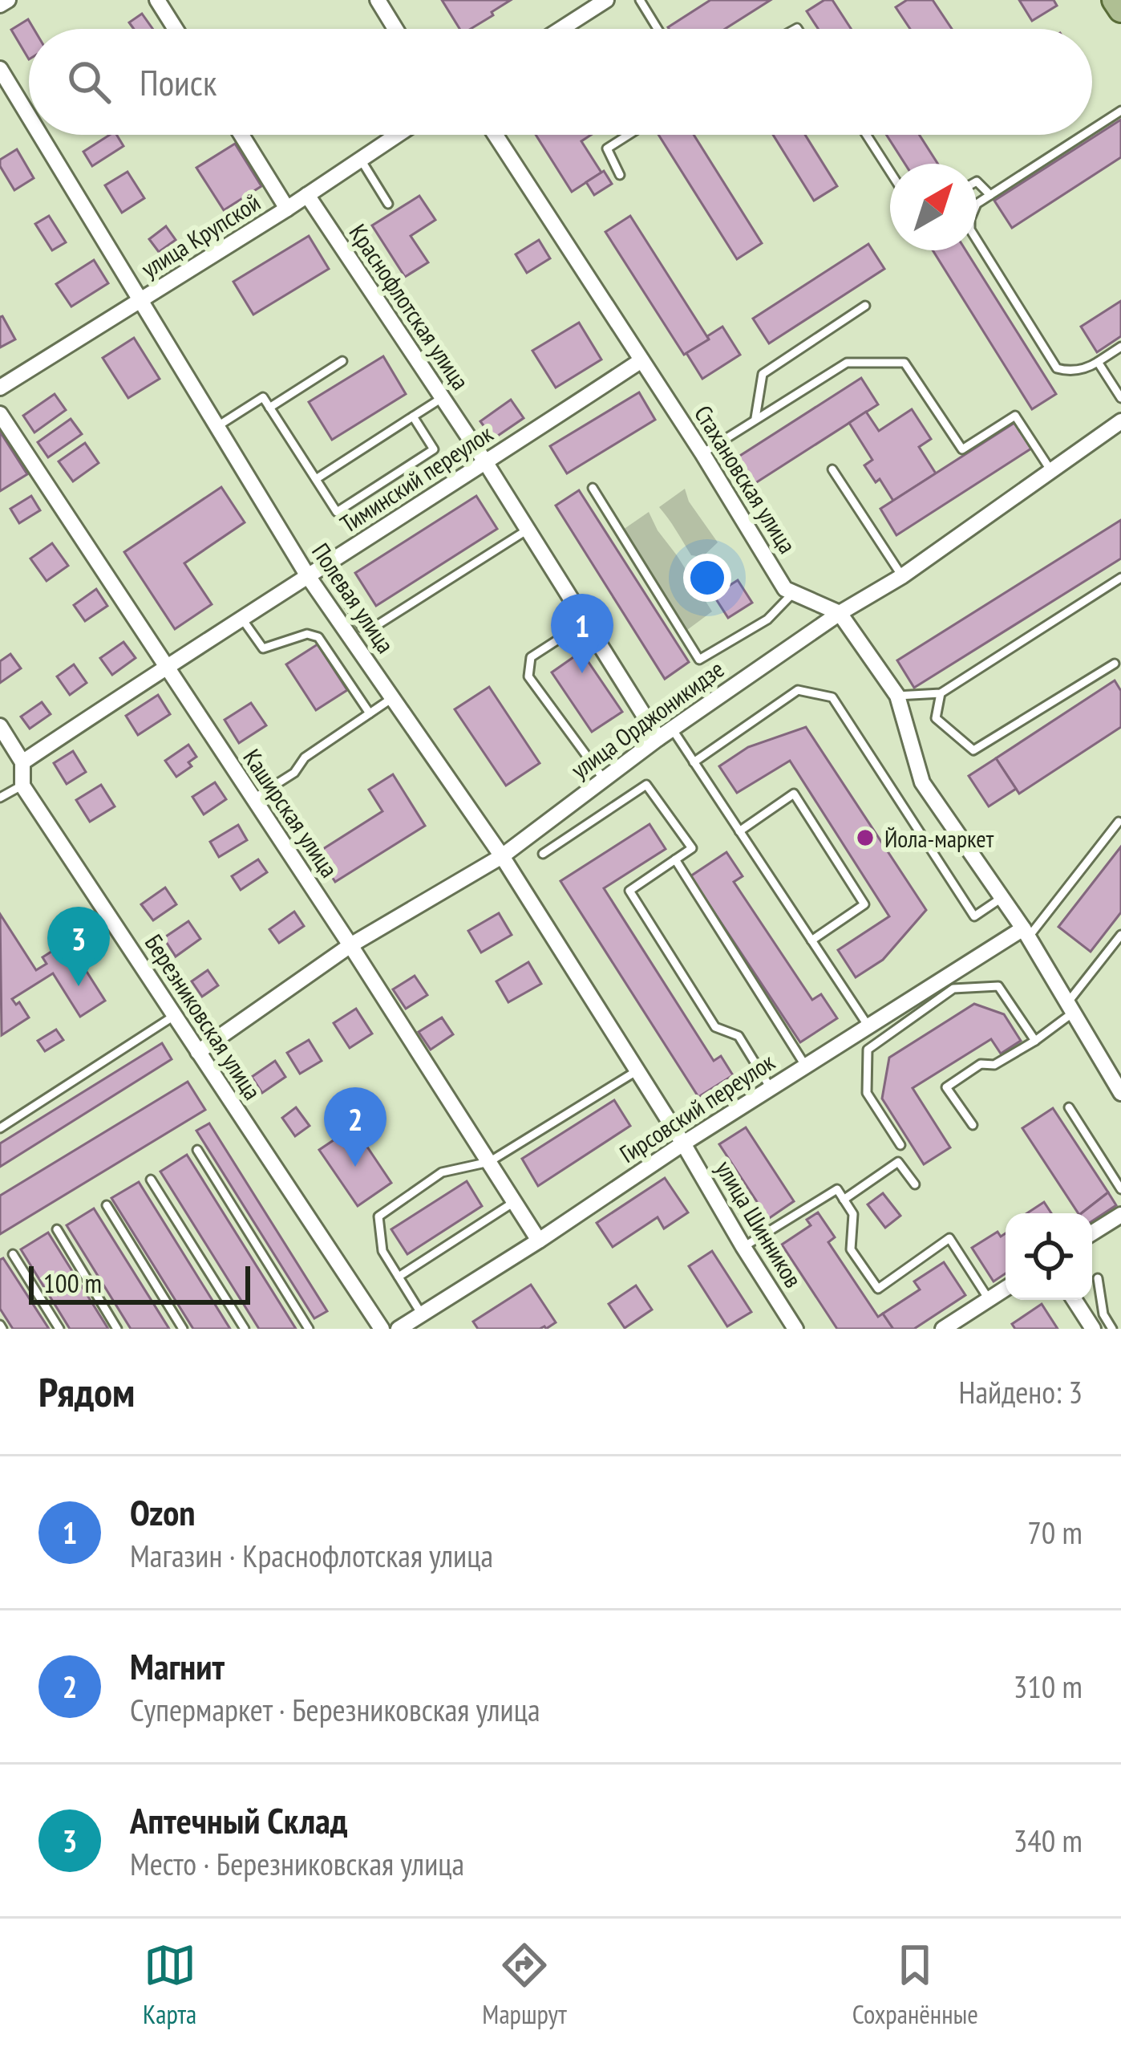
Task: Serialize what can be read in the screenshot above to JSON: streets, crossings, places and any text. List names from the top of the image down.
{
  "streets": {
    "street": [
      "улица Крупской",
      "Краснофлотская улица",
      "Тиминский переулок",
      "Стахановская улица",
      "Полевая улица",
      "улица Орджоникидзе",
      "Каширская улица",
      "Березниковская улица",
      "Гирсовский переулок",
      "улица Шинников"
    ]
  },
  "crossings": [
    ["улица Крупской", "Краснофлотская улица"],
    ["улица Крупской", "Полевая улица"],
    ["Краснофлотская улица", "Тиминский переулок"],
    ["Краснофлотская улица", "улица Орджоникидзе"],
    ["Тиминский переулок", "Стахановская улица"],
    ["Тиминский переулок", "Полевая улица"],
    ["Тиминский переулок", "Каширская улица"],
    ["Стахановская улица", "улица Орджоникидзе"],
    ["Полевая улица", "улица Орджоникидзе"],
    ["Полевая улица", "Гирсовский переулок"],
    ["Полевая улица", "улица Шинников"],
    ["улица Орджоникидзе", "Каширская улица"],
    ["улица Орджоникидзе", "Березниковская улица"],
    ["Каширская улица", "Гирсовский переулок"],
    ["Гирсовский переулок", "улица Шинников"]
  ],
  "places": ["Йола-маркет"],
  "scale_bar": "100 m",
  "north": "top right",
  "page": {
    "search": "Поиск",
    "pins": ["1", "3", "2"],
    "scale": "100 m",
    "heading": ["Рядом", "Найдено: 3"],
    "list": [
      {
        "mark": "1",
        "name": "Ozon",
        "note": "Магазин · Краснофлотская улица",
        "value": "70 m"
      },
      {
        "mark": "2",
        "name": "Магнит",
        "note": "Супермаркет · Березниковская улица",
        "value": "310 m"
      },
      {
        "mark": "3",
        "name": "Аптечный Склад",
        "note": "Место · Березниковская улица",
        "value": "340 m"
      }
    ],
    "nav": ["Карта", "Маршрут", "Сохранённые"]
  }
}
